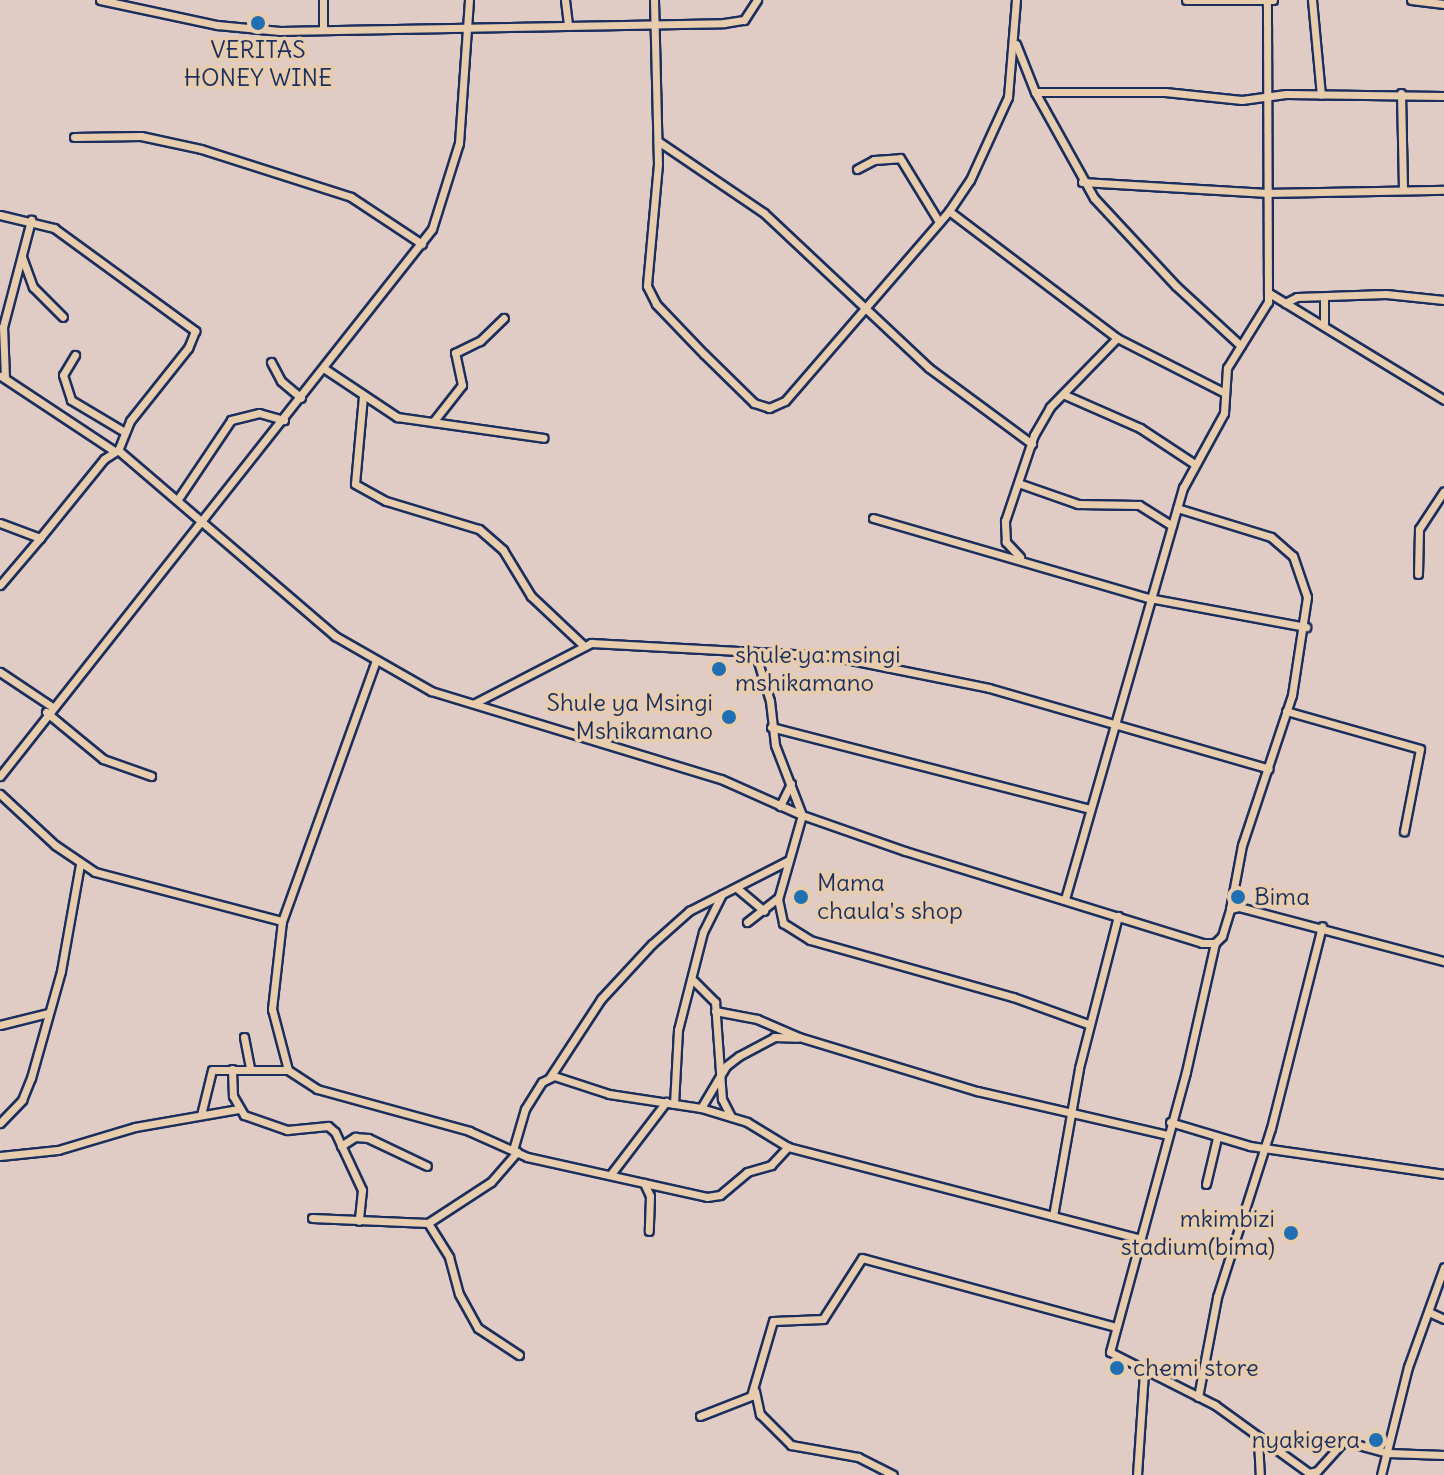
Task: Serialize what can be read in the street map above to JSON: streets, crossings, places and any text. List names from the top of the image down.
{
  "places": [
    "VERITAS HONEY WINE",
    "shule ya msingi mshikamano",
    "Shule ya Msingi Mshikamano",
    "Mama chaula's shop",
    "Bima",
    "mkimbizi stadium(bima)",
    "chemi store",
    "nyakigera"
  ]
}
